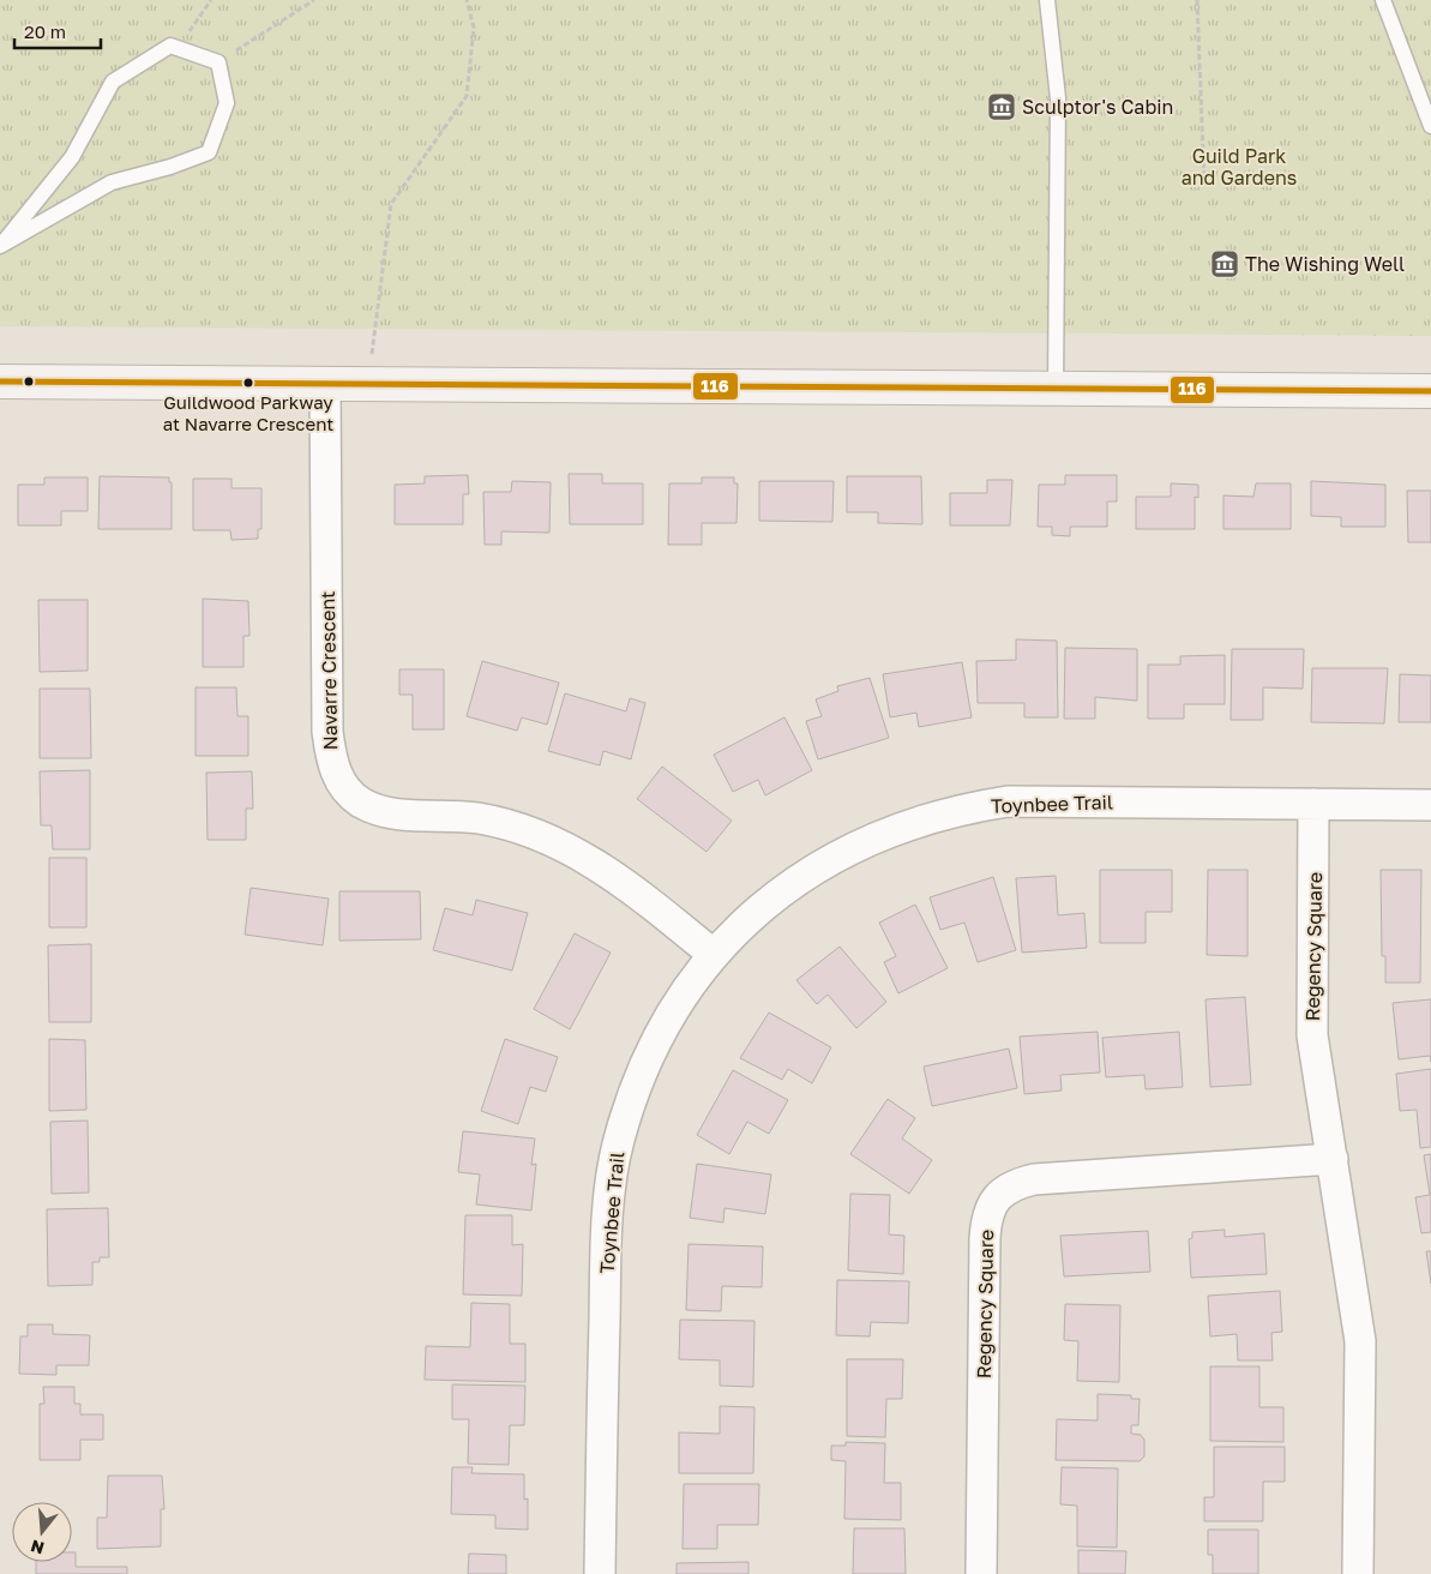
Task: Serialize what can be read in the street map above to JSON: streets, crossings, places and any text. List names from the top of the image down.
{
  "streets": {
    "street": ["Navarre Crescent", "Toynbee Trail", "Regency Square"]
  },
  "crossings": [
    ["Navarre Crescent", "Toynbee Trail"],
    ["Toynbee Trail", "Regency Square"]
  ],
  "parks": ["Guild Park and Gardens"],
  "places": {
    "museum": ["Sculptor's Cabin", "The Wishing Well"],
    "other": ["Guildwood Parkway at Navarre Crescent"]
  },
  "lines": ["transit line 116"],
  "scale_bar": "20 m",
  "north": "bottom"
}
